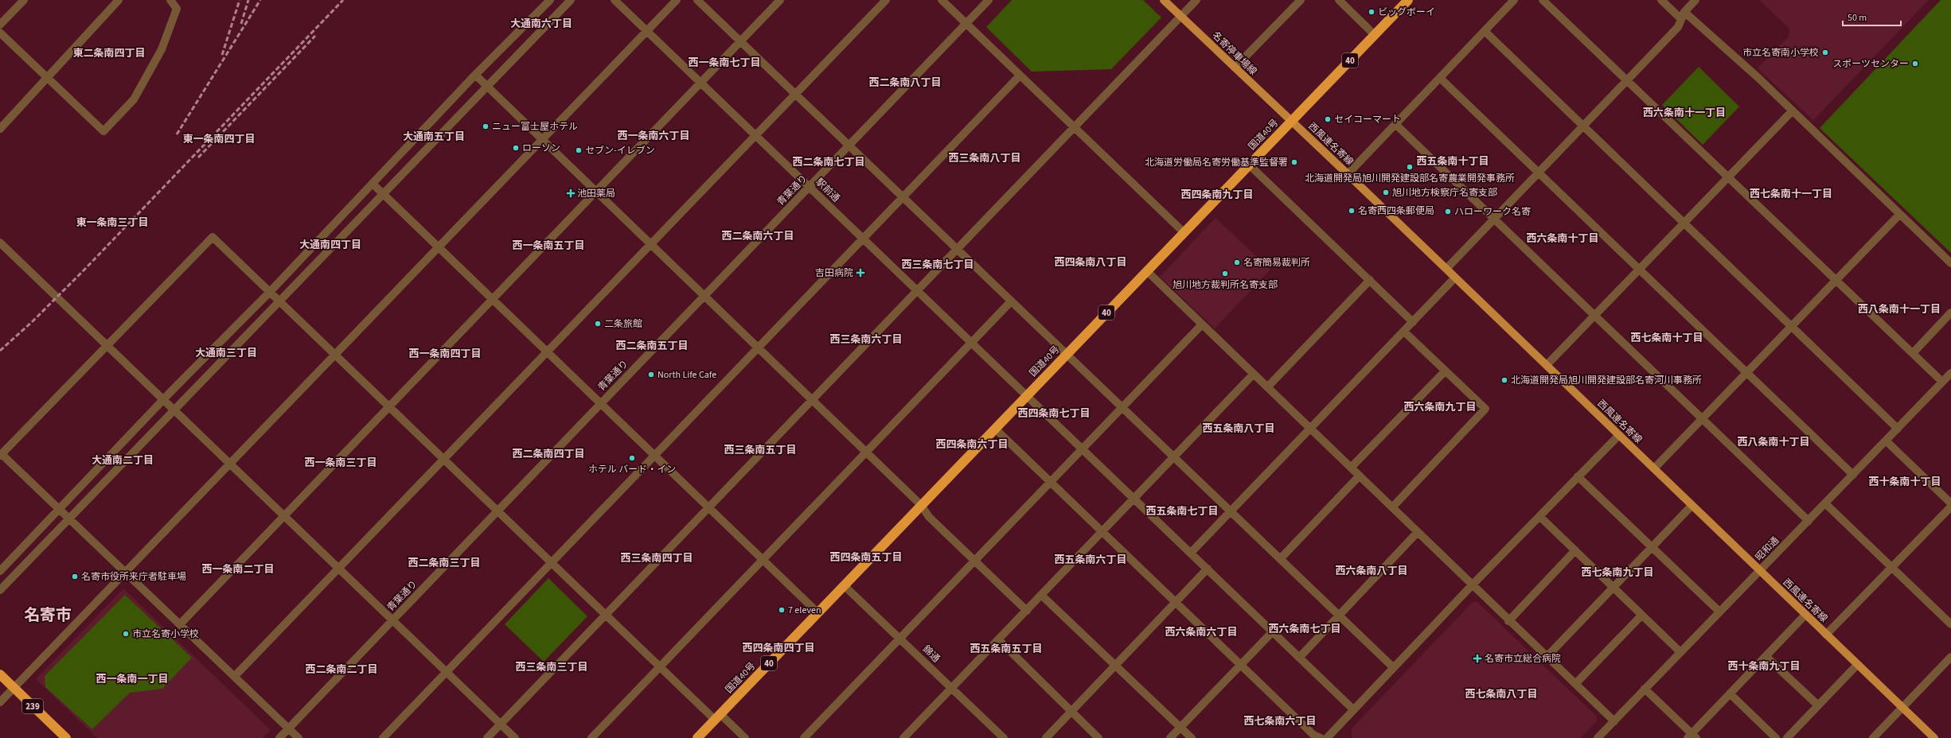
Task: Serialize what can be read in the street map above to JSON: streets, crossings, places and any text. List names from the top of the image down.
{
  "streets": {
    "highway": ["40", "国道40号", "239"],
    "main road": ["名寄停車場線", "西風連名寄線"],
    "street": [
      "青葉通り",
      "駅前通",
      "昭和通",
      "錦通"
    ]
  },
  "crossings": [
    ["名寄停車場線", "国道40号"],
    ["名寄停車場線", "西風連名寄線"],
    ["国道40号", "西風連名寄線"],
    ["国道40号", "駅前通"],
    ["国道40号", "錦通"],
    ["西風連名寄線", "昭和通"],
    ["青葉通り", "駅前通"]
  ],
  "districts": [
    "大通南六丁目",
    "東二条南四丁目",
    "西一条南七丁目",
    "西二条南八丁目",
    "西六条南十一丁目",
    "西一条南六丁目",
    "大通南五丁目",
    "東一条南四丁目",
    "西三条南八丁目",
    "西五条南十丁目",
    "西二条南七丁目",
    "西七条南十一丁目",
    "西四条南九丁目",
    "東一条南三丁目",
    "西二条南六丁目",
    "西六条南十丁目",
    "大通南四丁目",
    "西一条南五丁目",
    "西四条南八丁目",
    "西三条南七丁目",
    "西八条南十一丁目",
    "西七条南十丁目",
    "西三条南六丁目",
    "西二条南五丁目",
    "大通南三丁目",
    "西一条南四丁目",
    "西六条南九丁目",
    "西四条南七丁目",
    "西五条南八丁目",
    "西八条南十丁目",
    "西四条南六丁目",
    "西三条南五丁目",
    "西二条南四丁目",
    "大通南二丁目",
    "西一条南三丁目",
    "西十条南十丁目",
    "西五条南七丁目",
    "西四条南五丁目",
    "西三条南四丁目",
    "西五条南六丁目",
    "西二条南三丁目",
    "西一条南二丁目",
    "西六条南八丁目",
    "西七条南九丁目",
    "名寄市",
    "西六条南七丁目",
    "西六条南六丁目",
    "西四条南四丁目",
    "西五条南五丁目",
    "西十条南九丁目",
    "西三条南三丁目",
    "西二条南二丁目",
    "西一条南一丁目",
    "西七条南八丁目",
    "西七条南六丁目"
  ],
  "places": {
    "other": [
      "ビッグボーイ",
      "市立名寄南小学校",
      "スポーツセンター",
      "セイコーマート",
      "ニュー富士屋ホテル",
      "ローソン",
      "セブン-イレブン",
      "北海道労働局名寄労働基準監督署",
      "北海道開発局旭川開発建設部名寄農業開発事務所",
      "旭川地方検察庁名寄支部",
      "名寄西四条郵便局",
      "ハローワーク名寄",
      "名寄簡易裁判所",
      "旭川地方裁判所名寄支部",
      "二条旅館",
      "North Life Cafe",
      "北海道開発局旭川開発建設部名寄河川事務所",
      "ホテル バード・イン",
      "名寄市役所来庁者駐車場",
      "7 eleven",
      "市立名寄小学校"
    ],
    "health": ["池田薬局", "吉田病院", "名寄市立総合病院"]
  },
  "scale_bar": "50 m"
}
